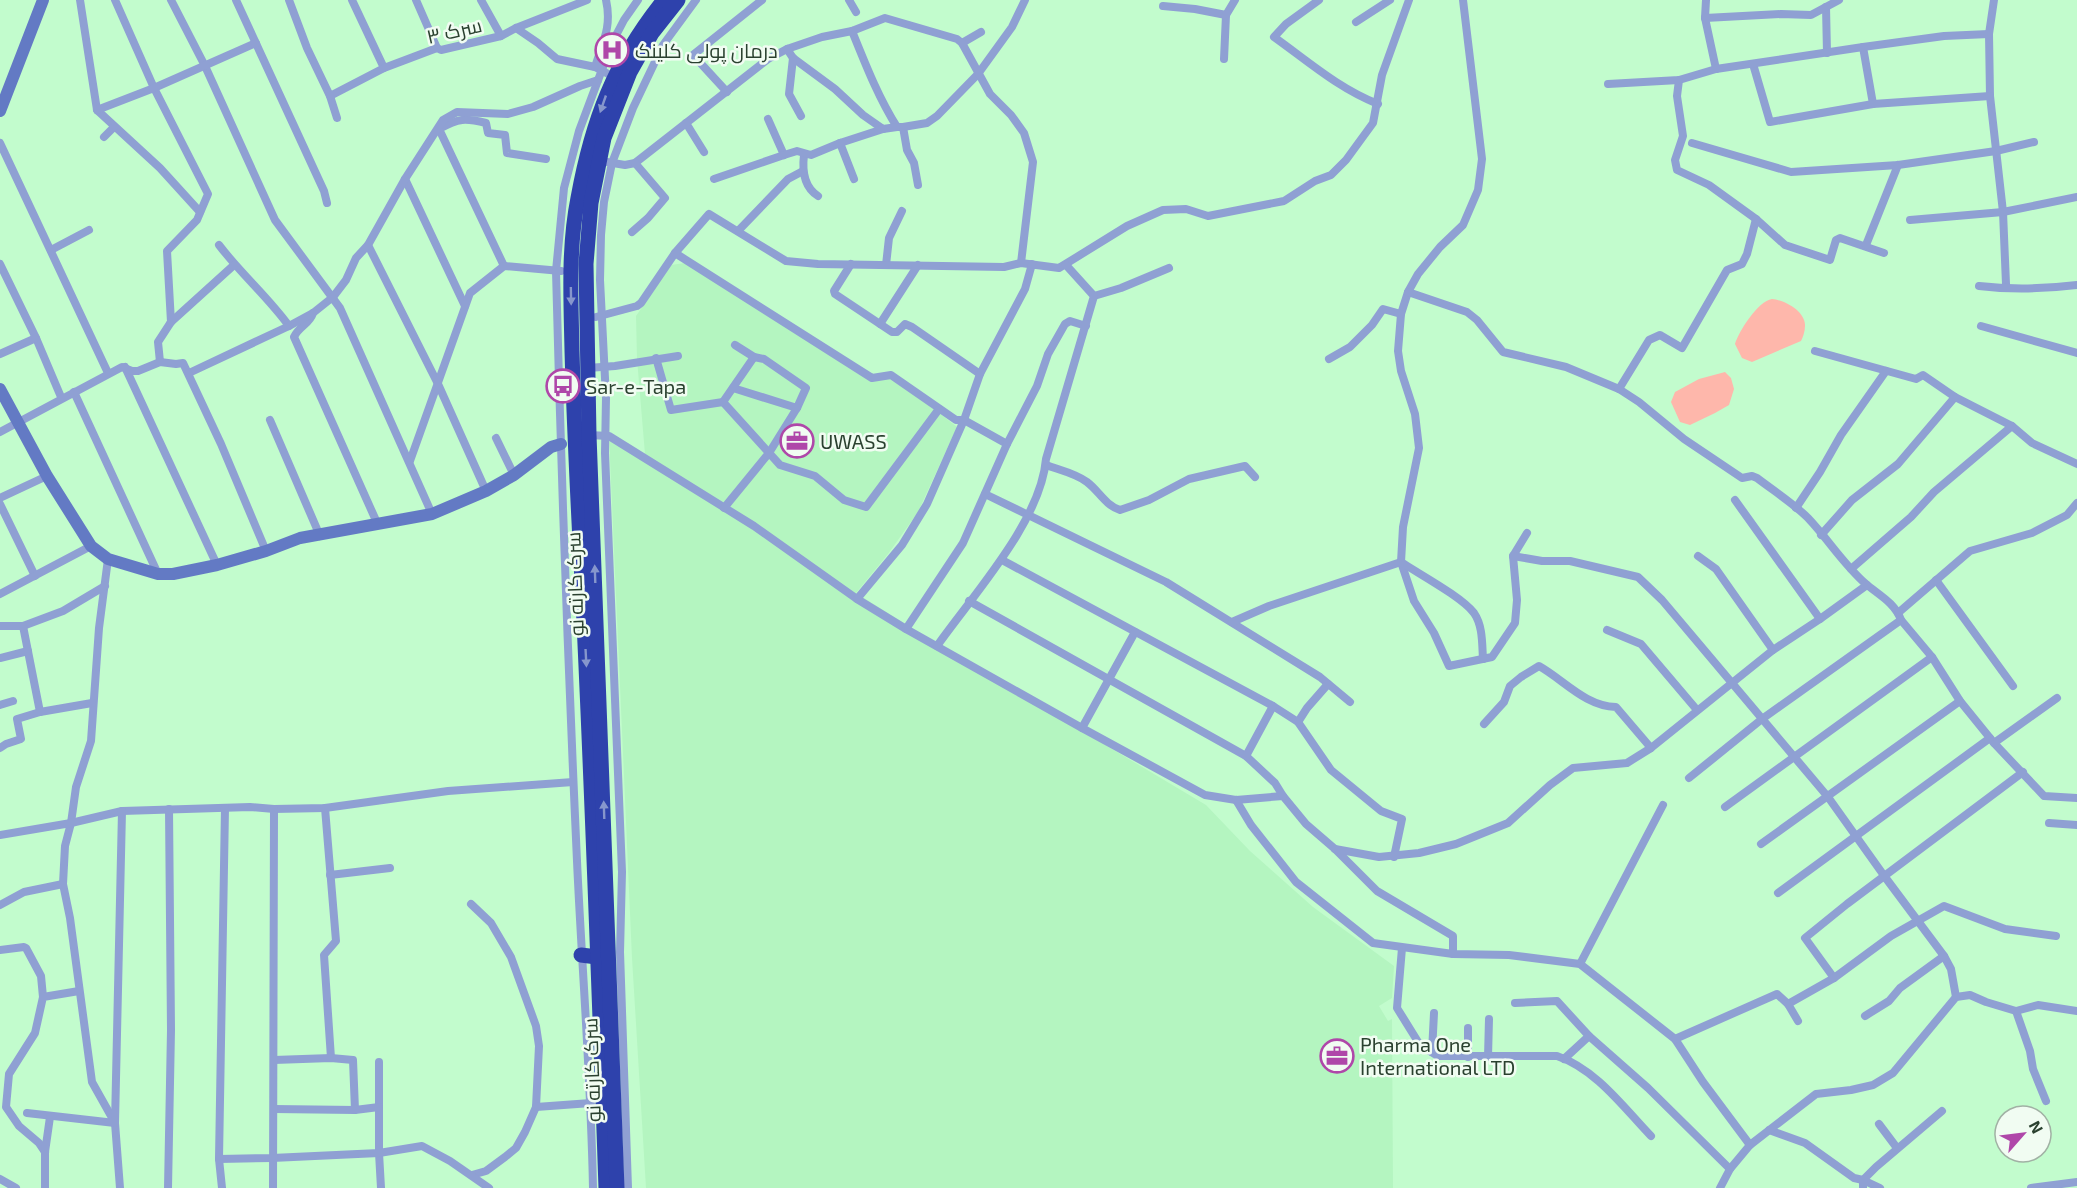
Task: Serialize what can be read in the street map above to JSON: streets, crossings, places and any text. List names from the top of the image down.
{
  "streets": {
    "highway": ["سرک کارته نو"],
    "street": ["سرک ۳"]
  },
  "places": {
    "hospital": ["درمان پولی کلینک"],
    "bus stop": ["Sar-e-Tapa"],
    "office": ["UWASS", "Pharma One International LTD"]
  },
  "north": "top right"
}
